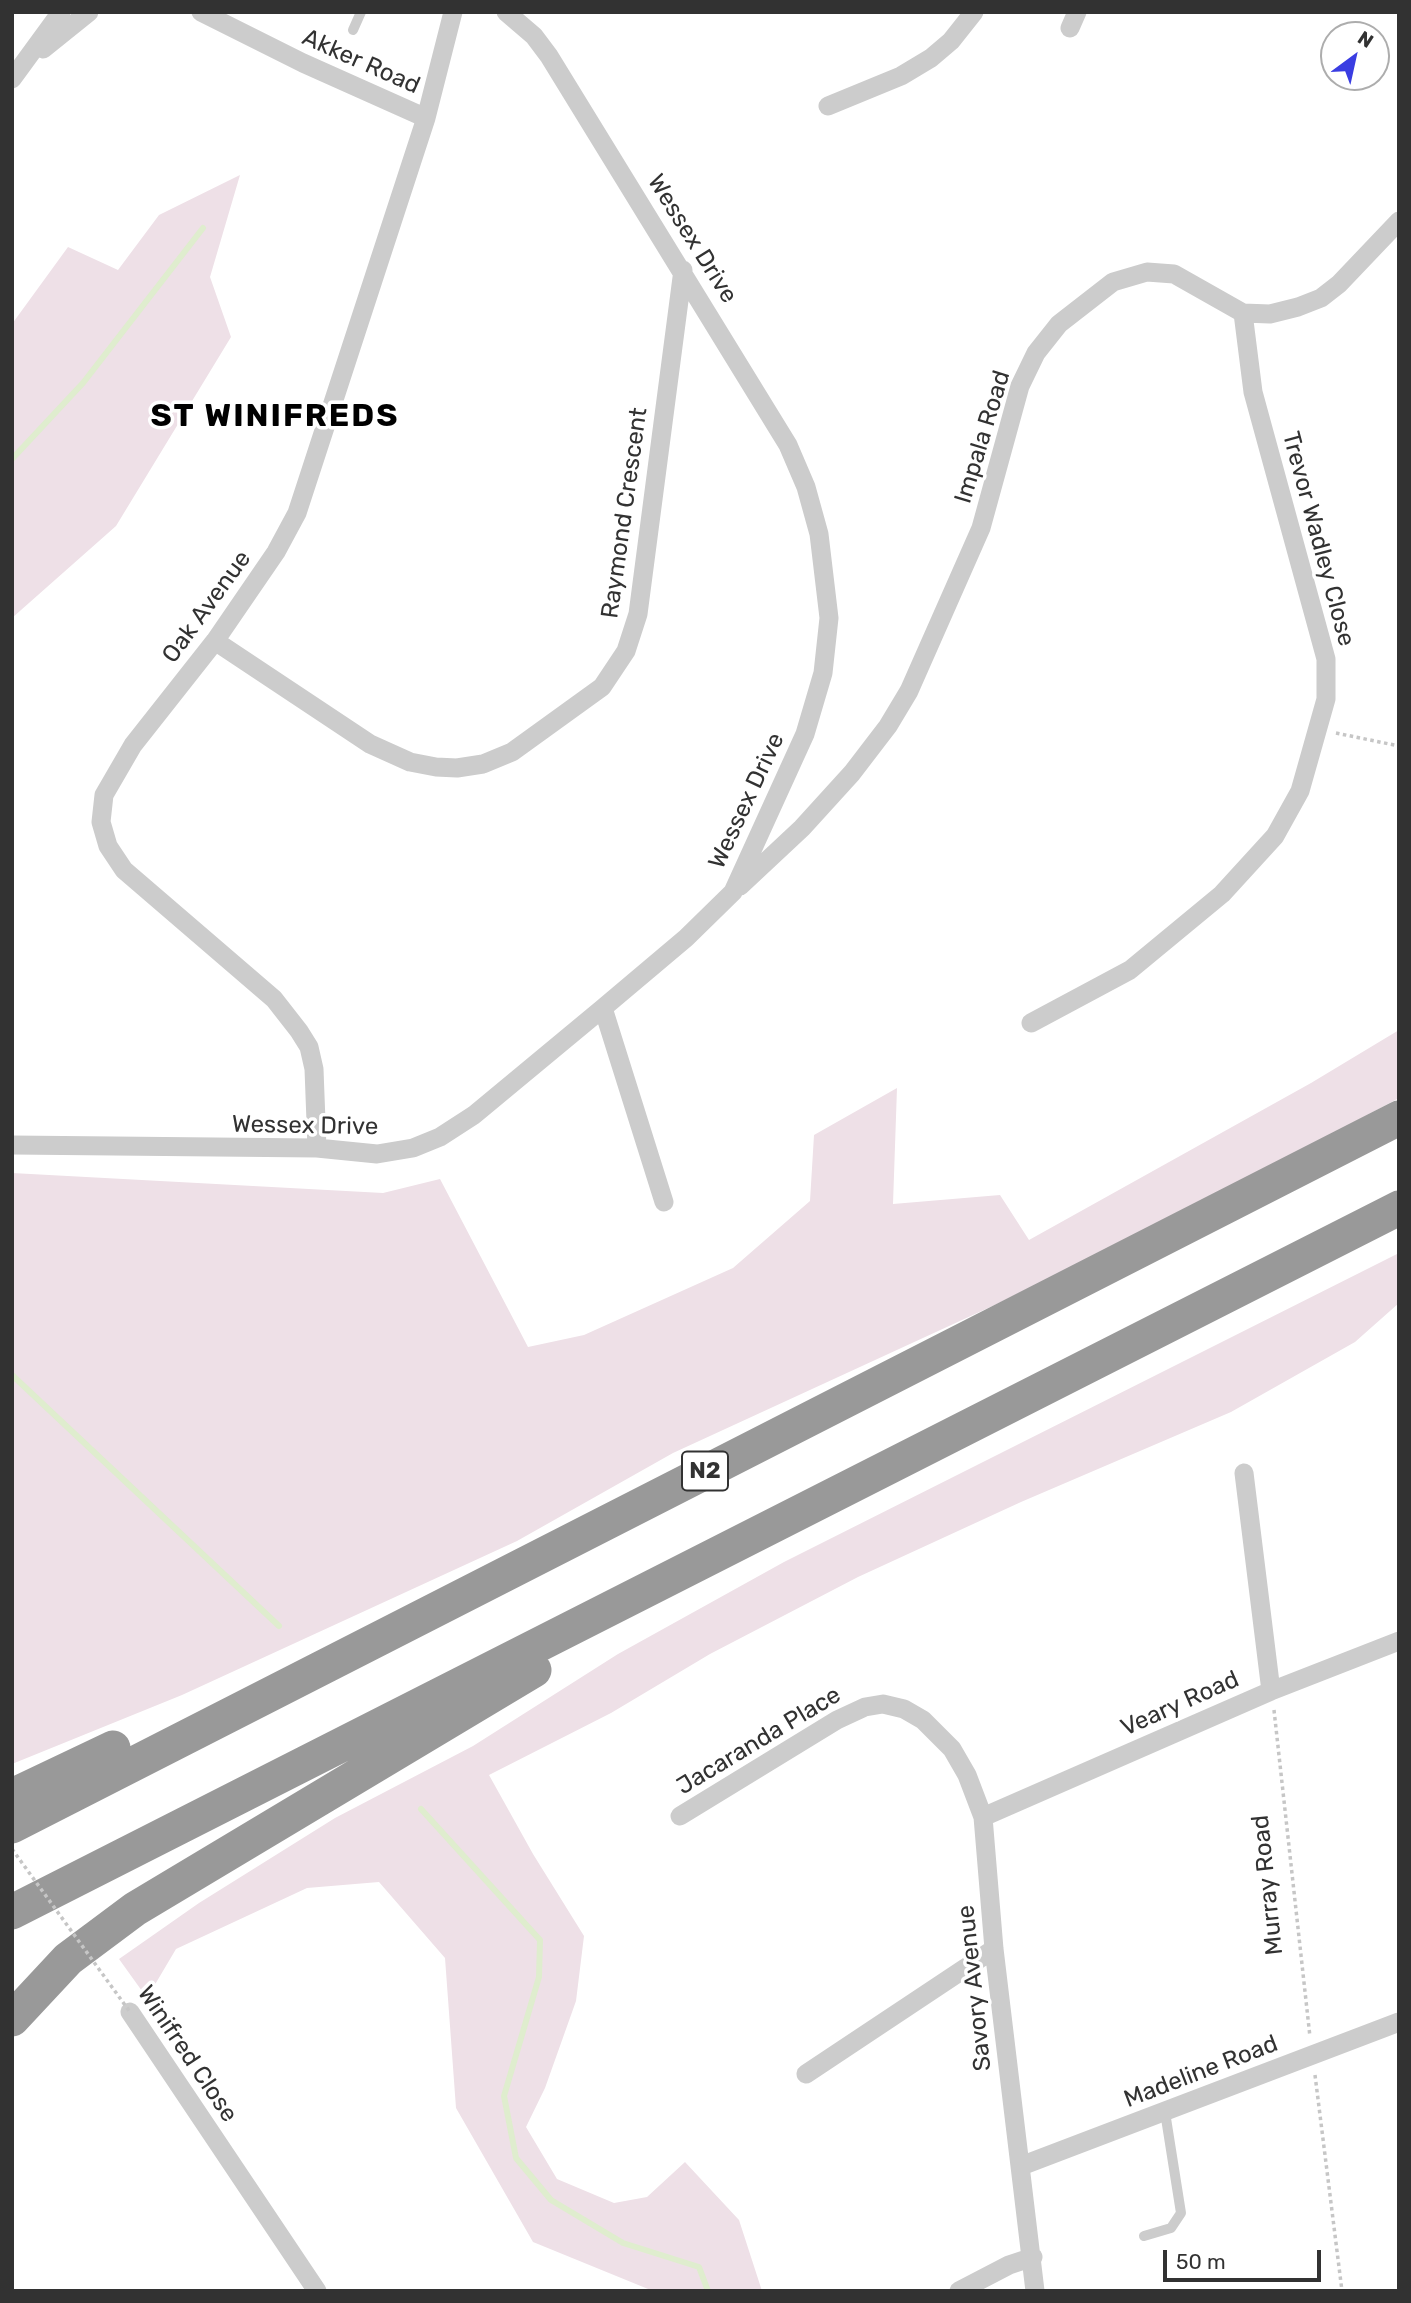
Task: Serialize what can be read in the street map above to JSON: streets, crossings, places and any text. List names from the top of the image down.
{
  "streets": {
    "highway": ["N2"],
    "street": [
      "Akker Road",
      "Wessex Drive",
      "Impala Road",
      "Raymond Crescent",
      "Trevor Wadley Close",
      "Oak Avenue",
      "Veary Road",
      "Jacaranda Place",
      "Savory Avenue",
      "Winifred Close",
      "Madeline Road"
    ],
    "path": ["Murray Road"]
  },
  "crossings": [
    ["Akker Road", "Oak Avenue"],
    ["Wessex Drive", "Impala Road"],
    ["Wessex Drive", "Raymond Crescent"],
    ["Wessex Drive", "Oak Avenue"],
    ["Impala Road", "Trevor Wadley Close"],
    ["Raymond Crescent", "Oak Avenue"],
    ["Veary Road", "Murray Road"],
    ["Veary Road", "Savory Avenue"],
    ["Jacaranda Place", "Savory Avenue"],
    ["Murray Road", "Madeline Road"],
    ["Savory Avenue", "Madeline Road"]
  ],
  "districts": ["ST WINIFREDS"],
  "scale_bar": "50 m",
  "north": "top right"
}
